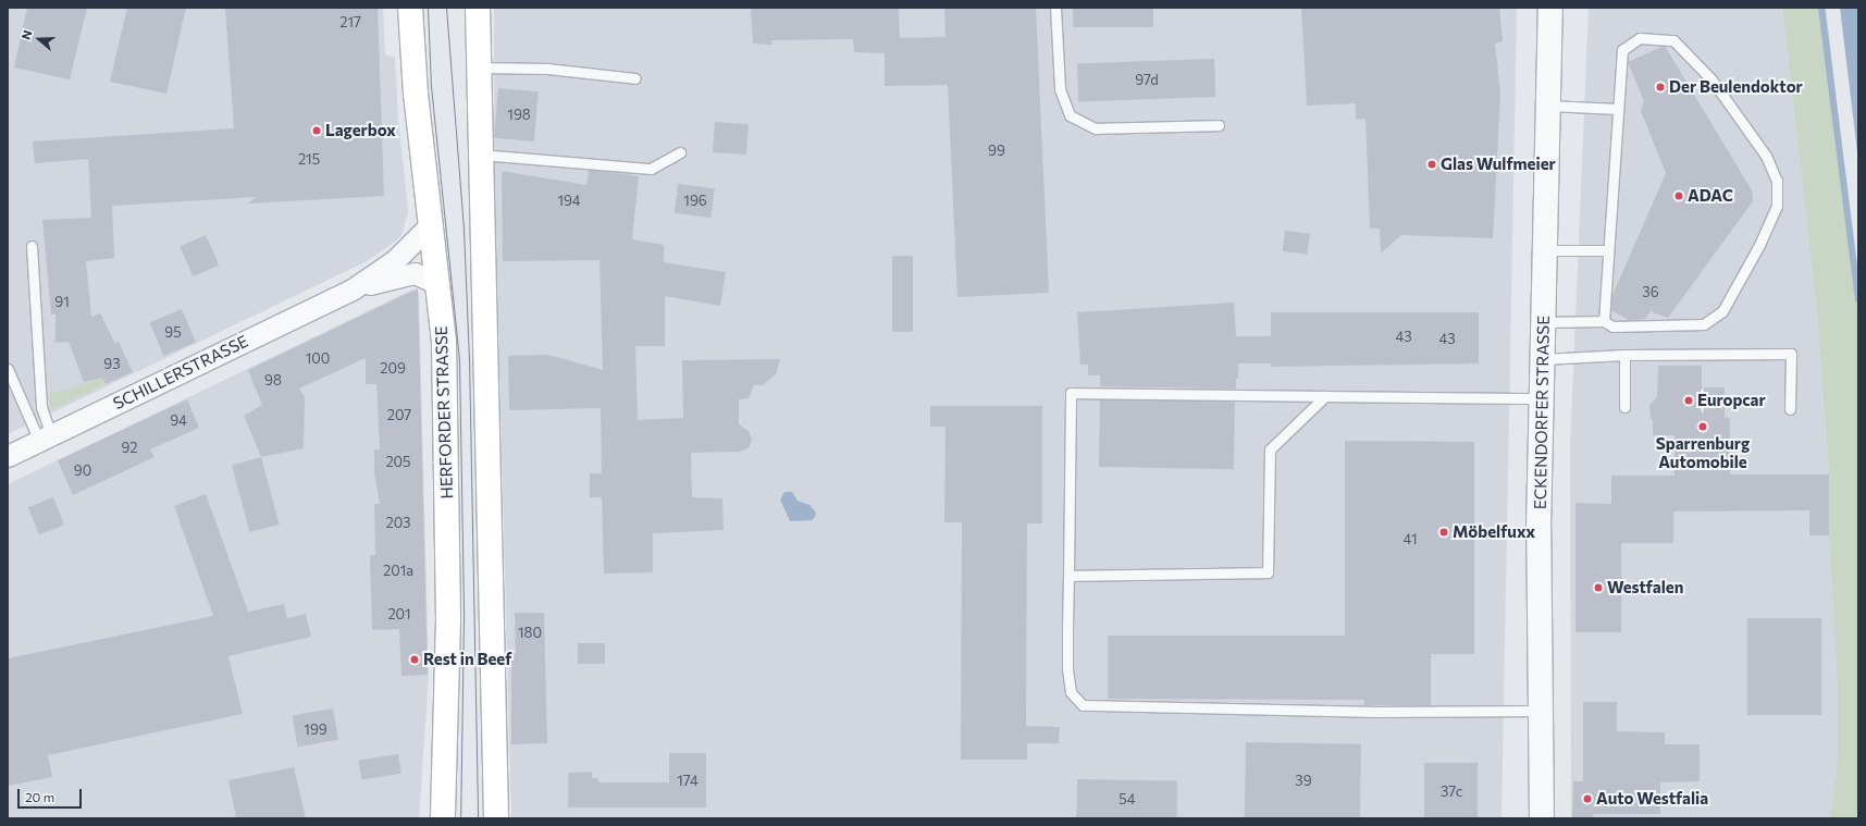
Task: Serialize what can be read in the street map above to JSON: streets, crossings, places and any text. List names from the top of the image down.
{
  "streets": {
    "main road": ["HERFORDER STRASSE"],
    "street": ["SCHILLERSTRASSE", "ECKENDORFER STRASSE"]
  },
  "crossings": [
    ["SCHILLERSTRASSE", "HERFORDER STRASSE"]
  ],
  "places": [
    "Der Beulendoktor",
    "Lagerbox",
    "Glas Wulfmeier",
    "ADAC",
    "Europcar",
    "Sparrenburg Automobile",
    "Möbelfuxx",
    "Westfalen",
    "Rest in Beef",
    "Auto Westfalia"
  ],
  "house_numbers": [
    "217",
    "97d",
    "198",
    "99",
    "215",
    "194",
    "196",
    "36",
    "91",
    "95",
    "43",
    "43",
    "100",
    "93",
    "209",
    "98",
    "207",
    "94",
    "92",
    "205",
    "90",
    "203",
    "41",
    "201a",
    "201",
    "180",
    "199",
    "174",
    "39",
    "37c",
    "54"
  ],
  "scale_bar": "20 m",
  "north": "left"
}
